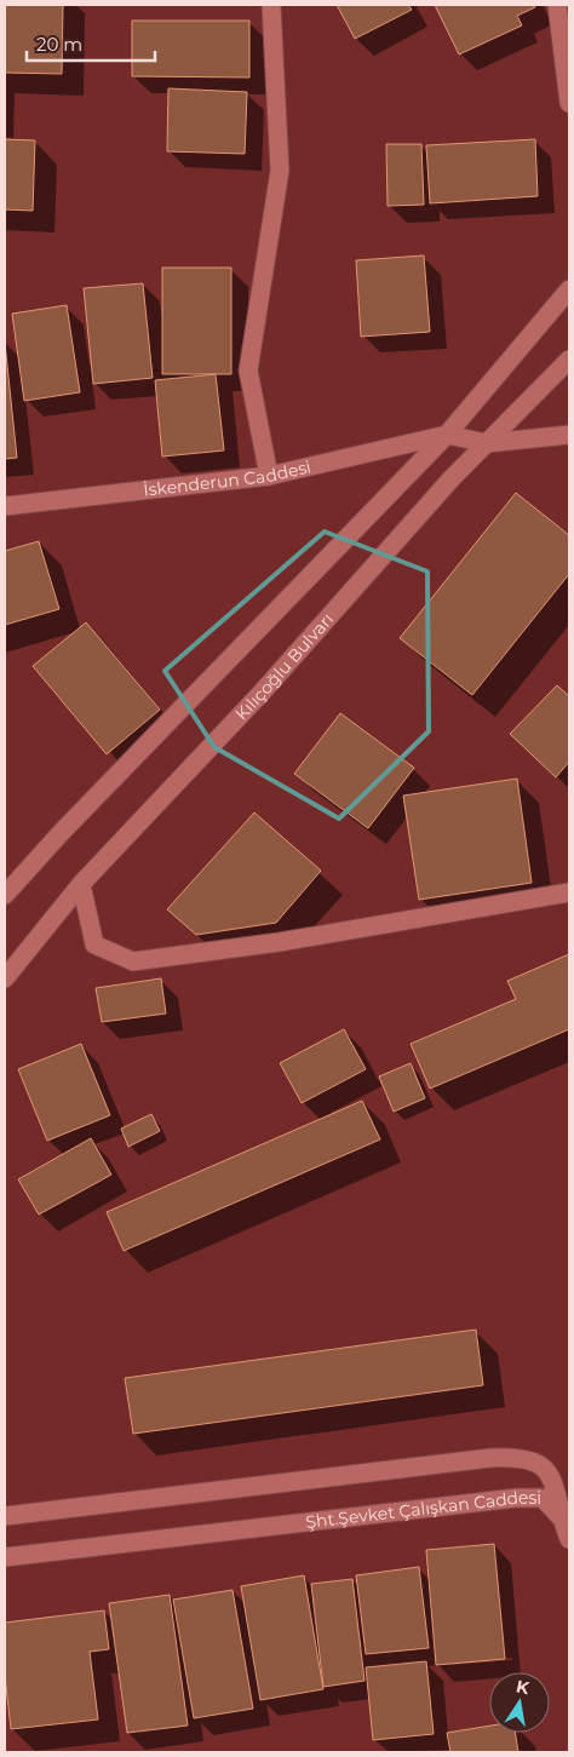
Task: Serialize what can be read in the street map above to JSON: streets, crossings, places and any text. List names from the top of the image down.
{
  "streets": {
    "street": ["İskenderun Caddesi", "Kılıçoğlu Bulvarı", "Şht.Şevket Çalışkan Caddesi"]
  },
  "scale_bar": "20 m",
  "north": "top"
}
